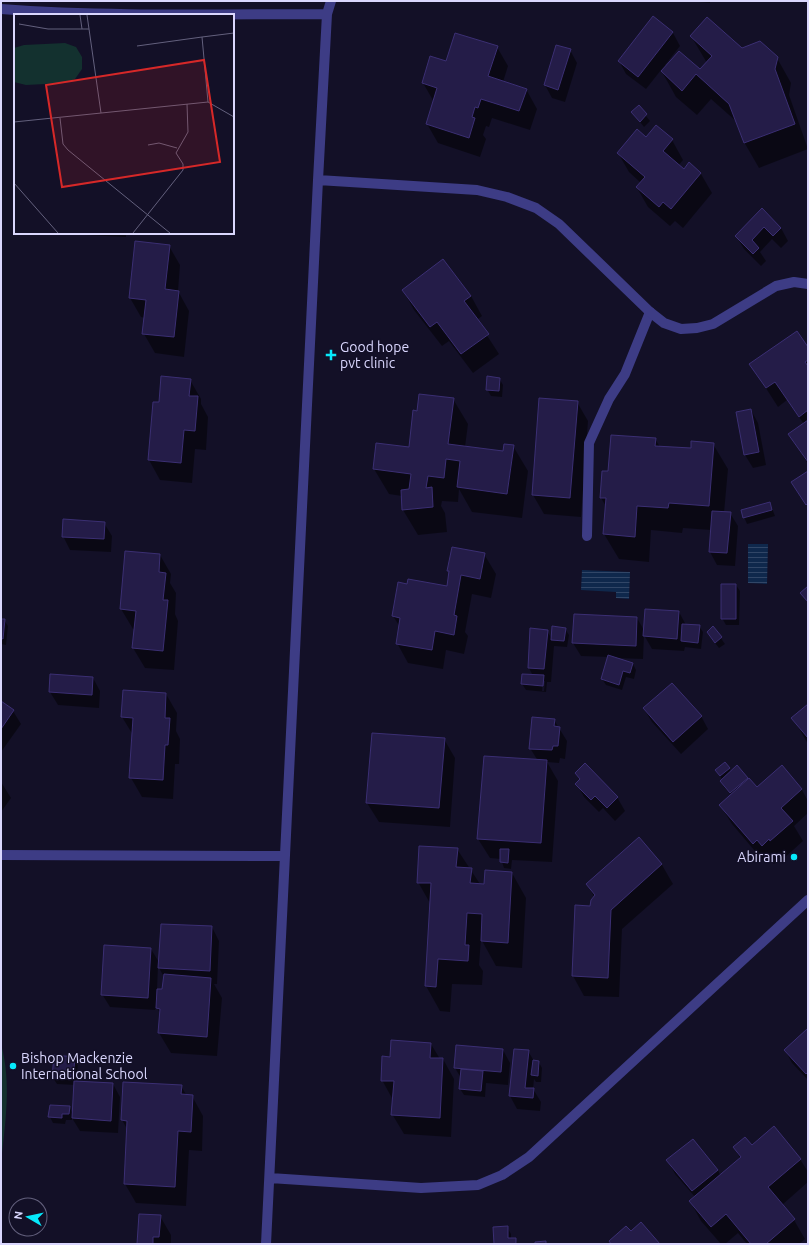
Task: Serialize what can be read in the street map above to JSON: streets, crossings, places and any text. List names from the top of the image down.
{
  "places": {
    "health": ["Good hope pvt clinic"],
    "other": ["Abirami", "Bishop Mackenzie International School"]
  },
  "north": "left"
}
